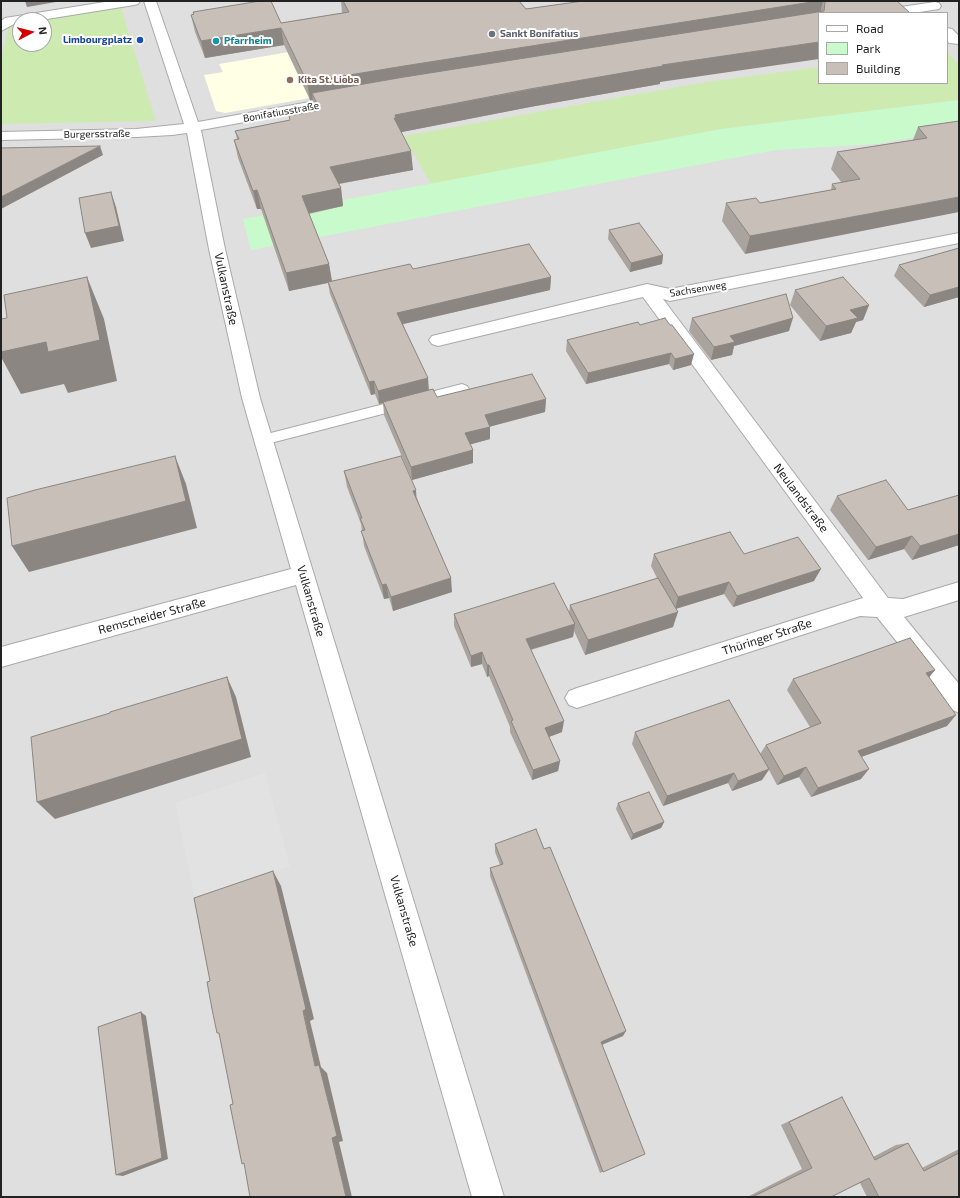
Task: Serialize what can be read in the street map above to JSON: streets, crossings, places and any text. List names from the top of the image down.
{
  "streets": {
    "street": [
      "Bonifatiusstraße",
      "Burgersstraße",
      "Vulkanstraße",
      "Sachsenweg",
      "Neulandstraße",
      "Remscheider Straße",
      "Thüringer Straße"
    ]
  },
  "crossings": [
    ["Bonifatiusstraße", "Burgersstraße"],
    ["Bonifatiusstraße", "Vulkanstraße"],
    ["Burgersstraße", "Vulkanstraße"],
    ["Vulkanstraße", "Remscheider Straße"],
    ["Sachsenweg", "Neulandstraße"],
    ["Neulandstraße", "Thüringer Straße"]
  ],
  "places": [
    "Sankt Bonifatius",
    "Limbourgplatz",
    "Pfarrheim",
    "Kita St. Lioba"
  ],
  "legend": ["Road", "Park", "Building"],
  "north": "right"
}
